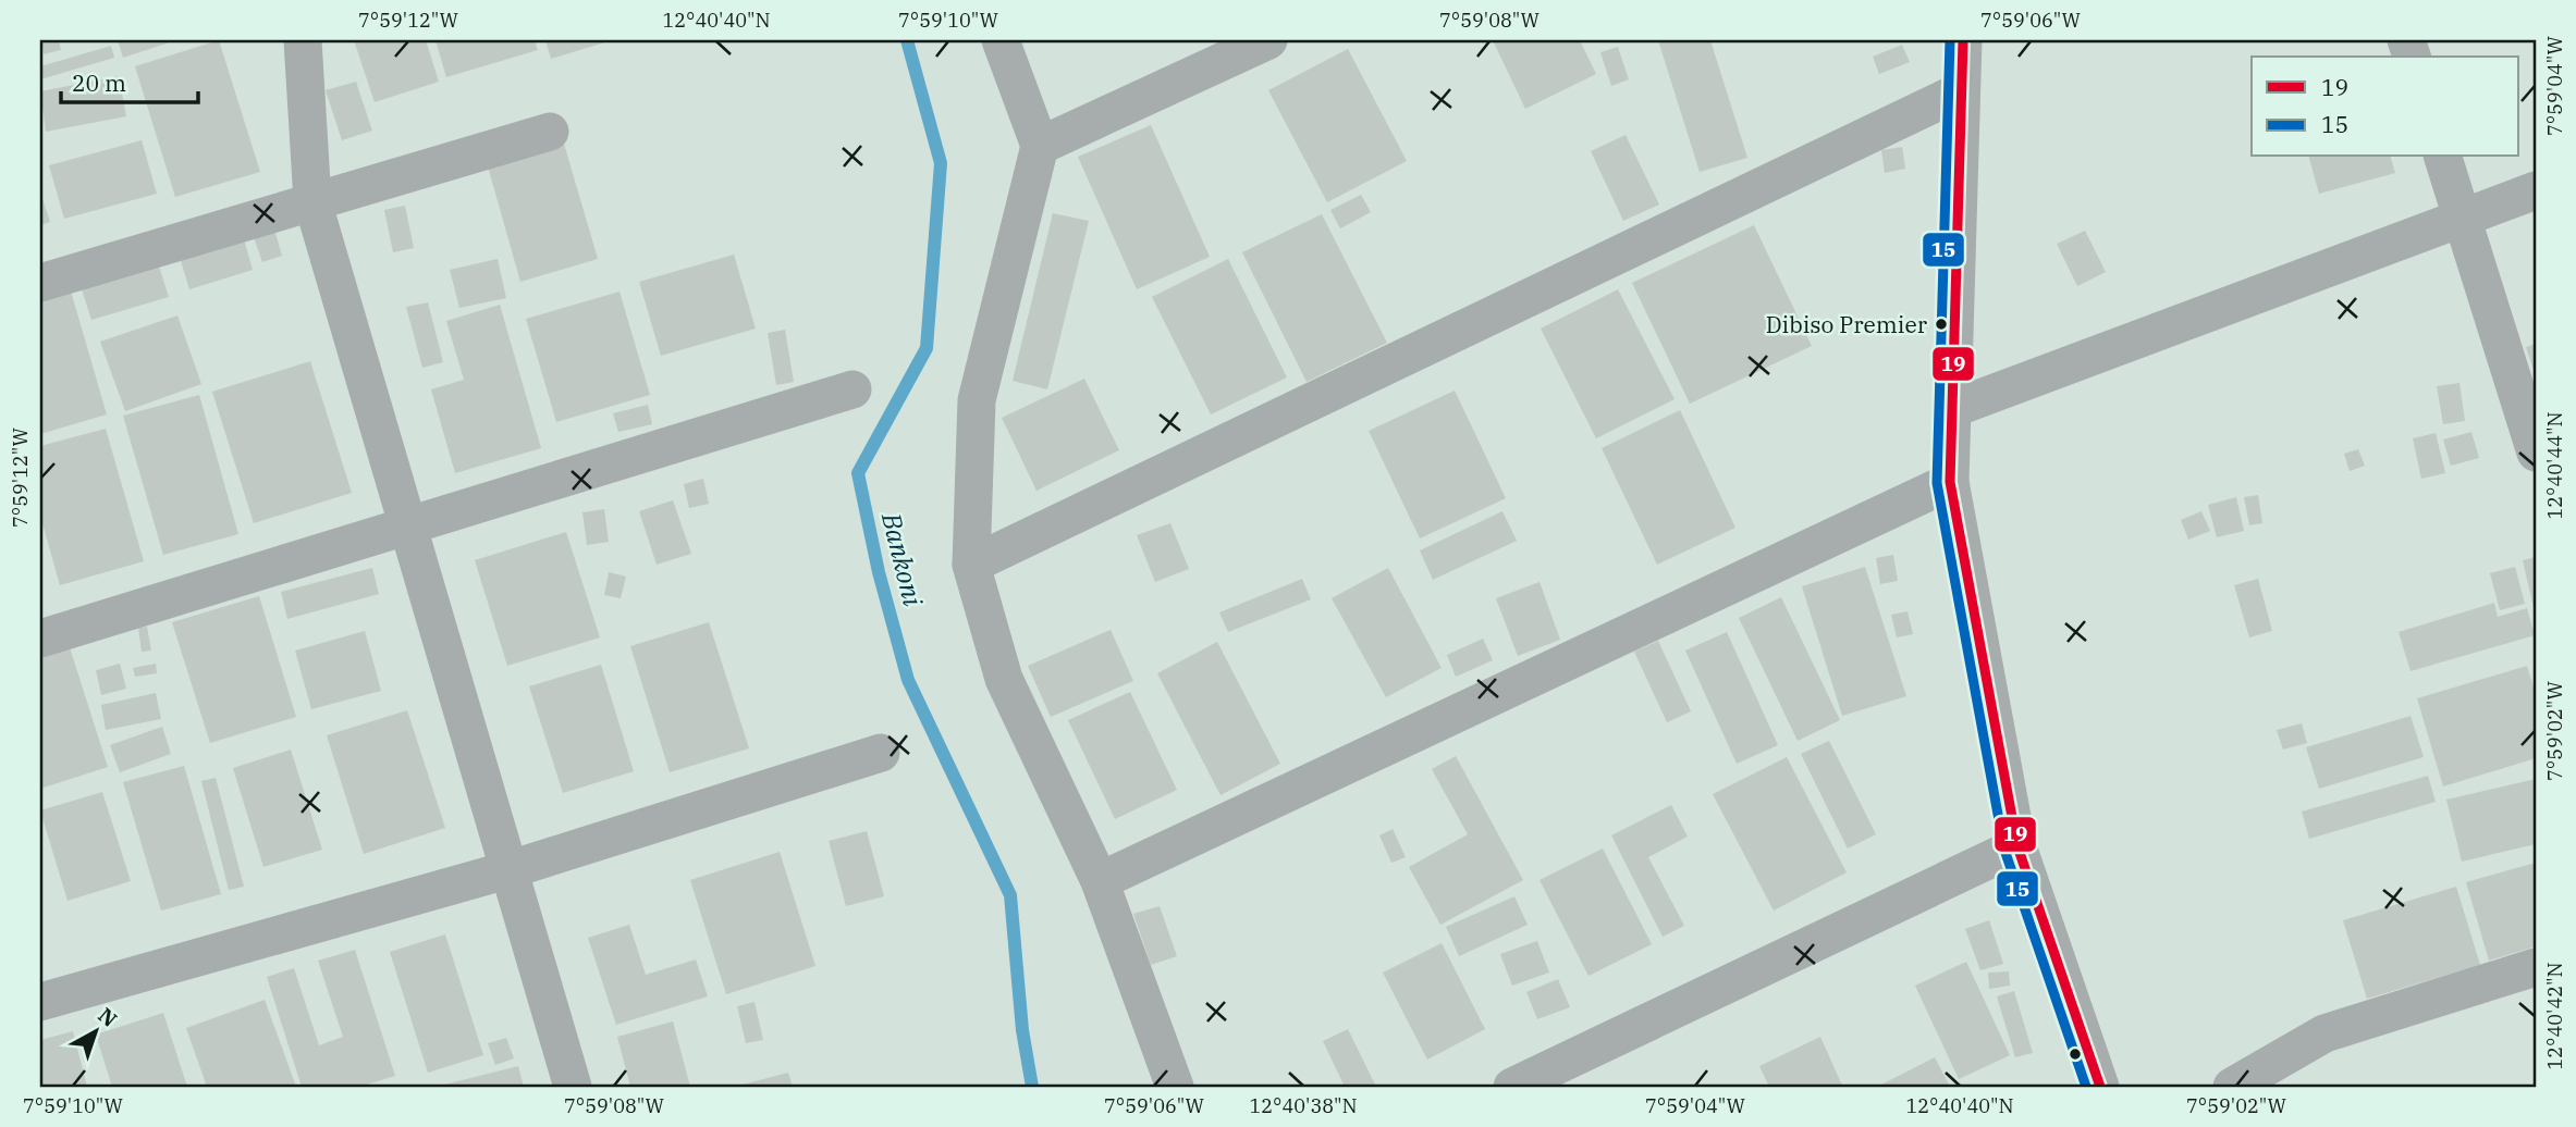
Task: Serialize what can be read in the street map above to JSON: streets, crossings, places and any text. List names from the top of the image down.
{
  "water": ["Bankoni"],
  "places": ["Dibiso Premier"],
  "lines": ["transit line 19", "transit line 15"],
  "legend": ["19", "15"],
  "scale_bar": "20 m",
  "north": "top right",
  "coordinates": [
    "7°59'12\"W",
    "12°40'40\"N",
    "7°59'10\"W",
    "7°59'08\"W",
    "7°59'06\"W",
    "7°59'04\"W",
    "12°40'44\"N",
    "7°59'02\"W",
    "12°40'42\"N",
    "12°40'38\"N"
  ]
}
